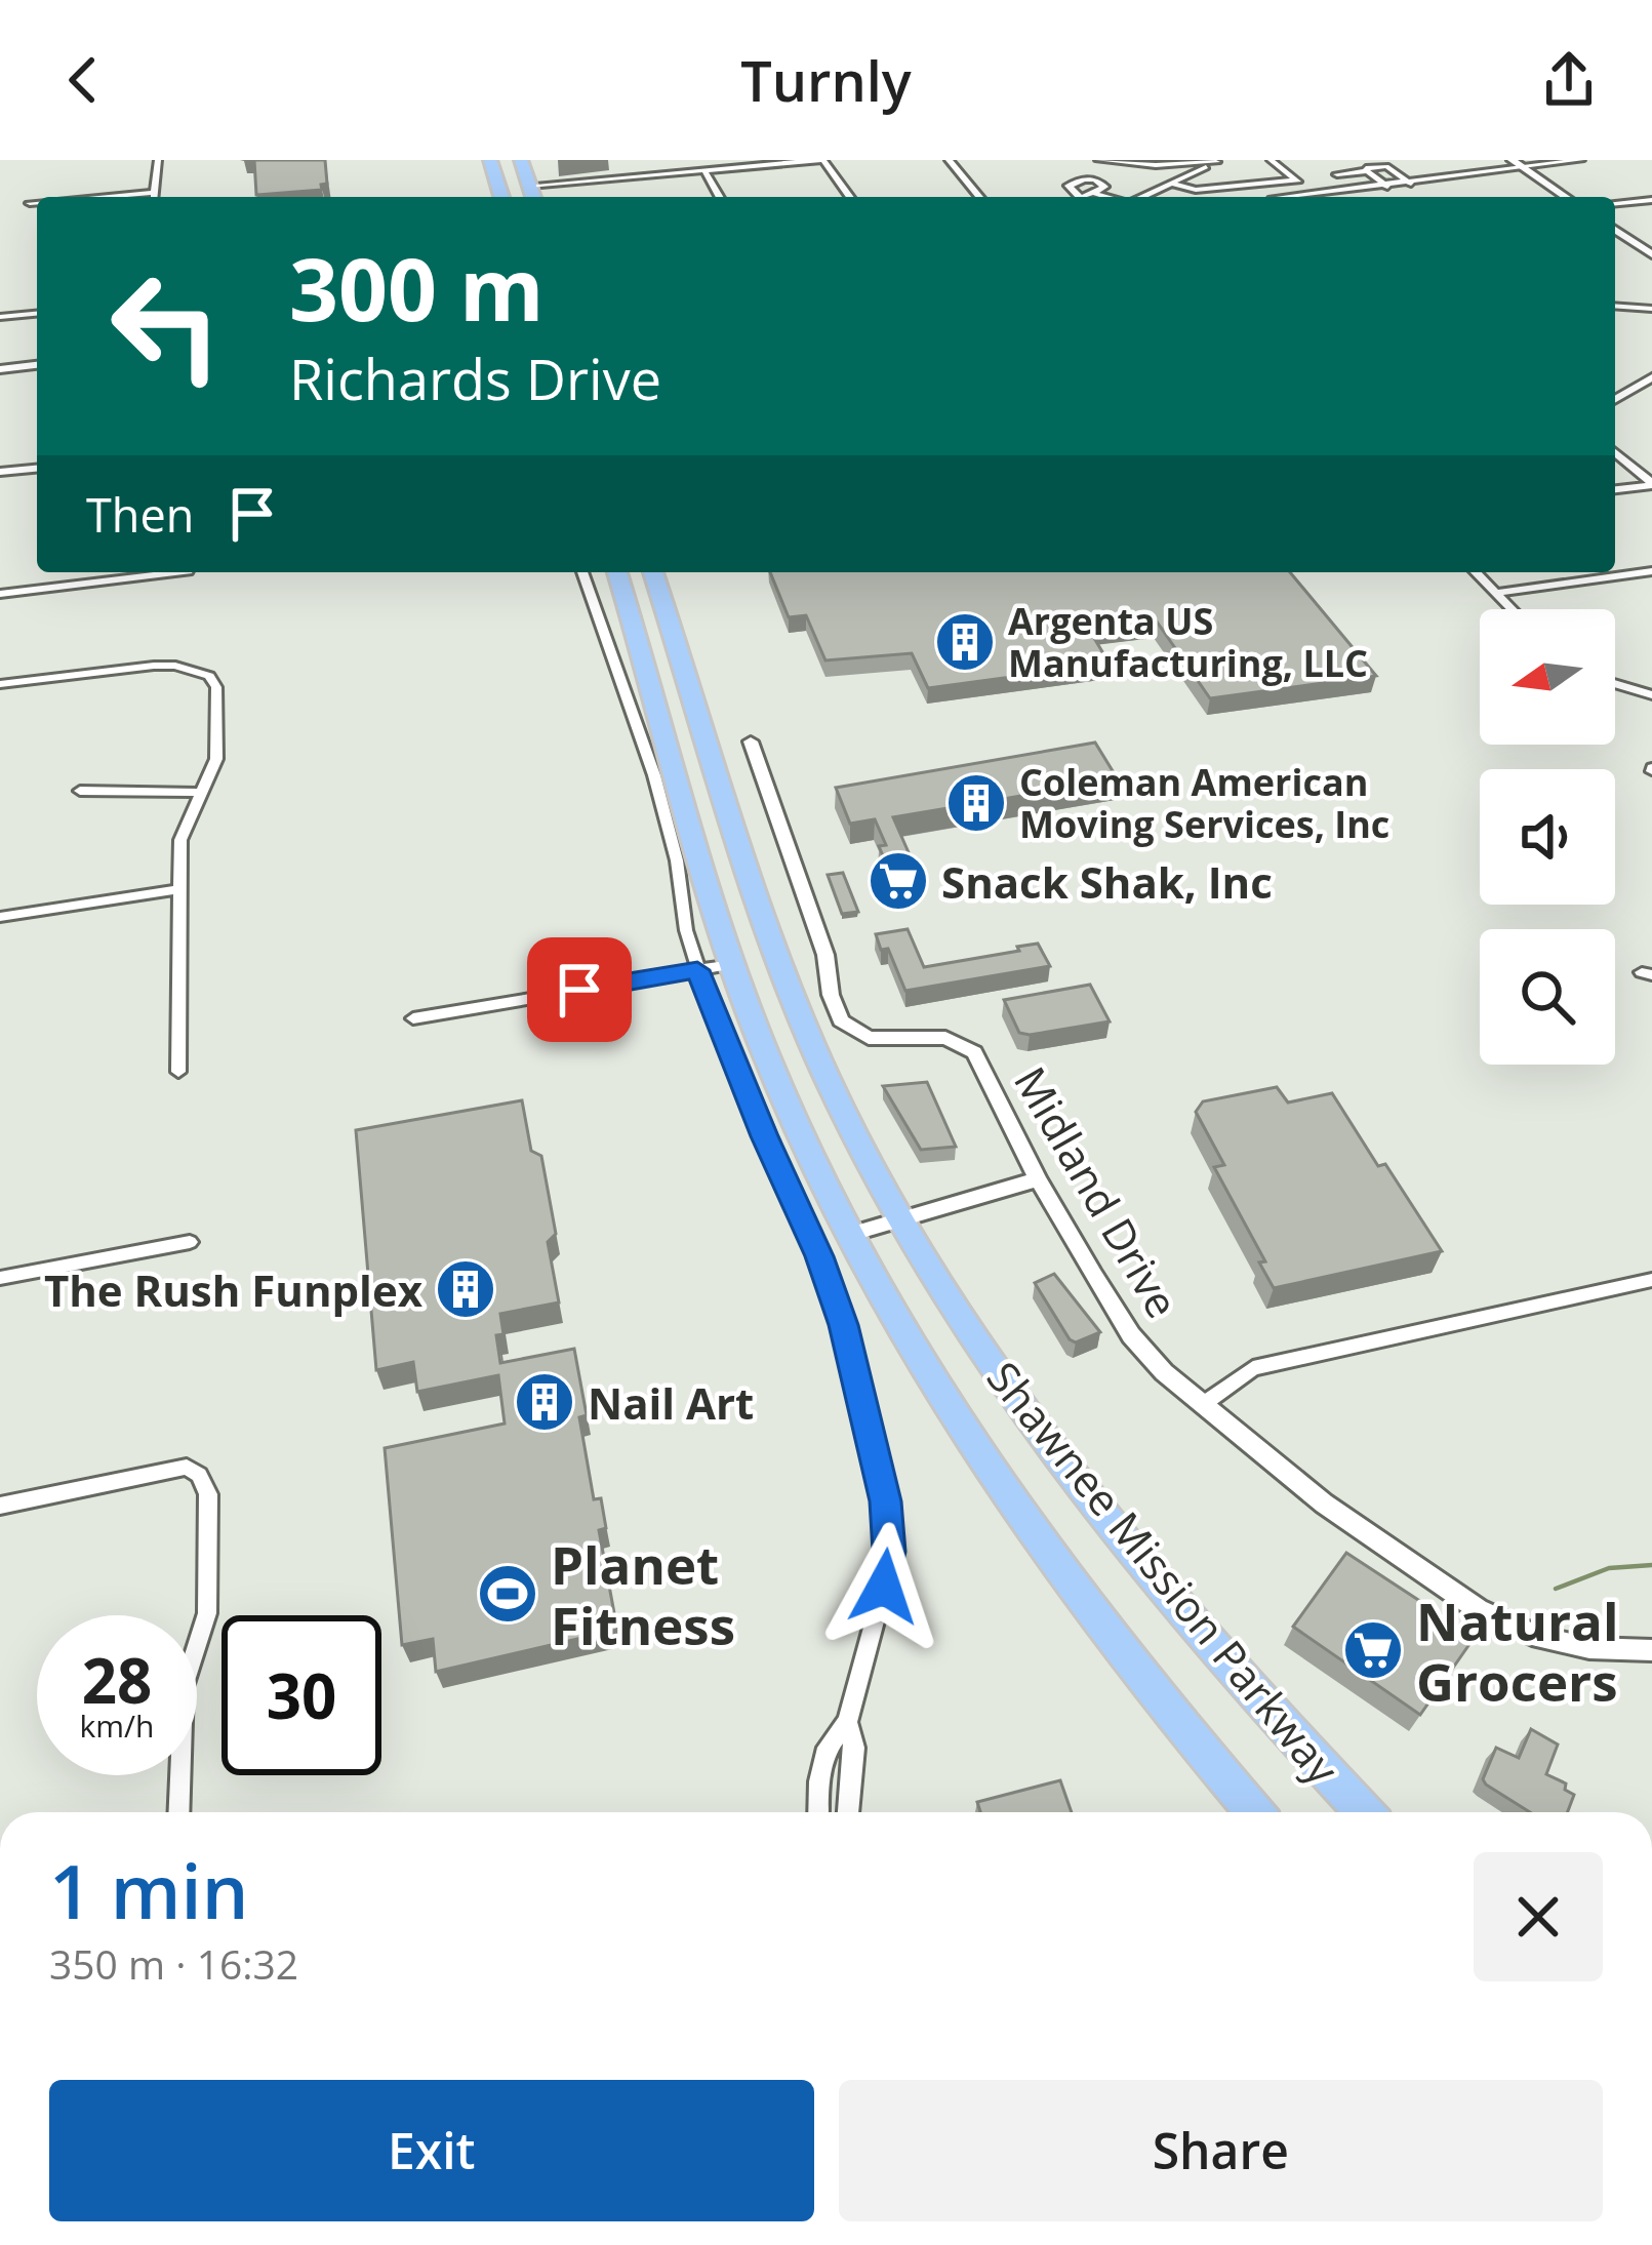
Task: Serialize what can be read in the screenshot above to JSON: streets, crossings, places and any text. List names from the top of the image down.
{
  "streets": {
    "highway": ["Shawnee Mission Parkway"],
    "street": ["Midland Drive"]
  },
  "places": {
    "building": [
      "Argenta US Manufacturing, LLC",
      "Coleman American Moving Services, Inc",
      "The Rush Funplex",
      "Nail Art"
    ],
    "supermarket": ["Snack Shak, Inc", "Natural Grocers"],
    "sports": ["Planet Fitness"]
  },
  "north": "left",
  "page": {
    "header": "Turnly",
    "turn": ["300 m", "Richards Drive"],
    "then": "Then",
    "speed": "28 km/h",
    "limit": "30",
    "heading": ["1 min", "350 m · 16:32"],
    "buttons": ["Exit", "Share"]
  }
}
